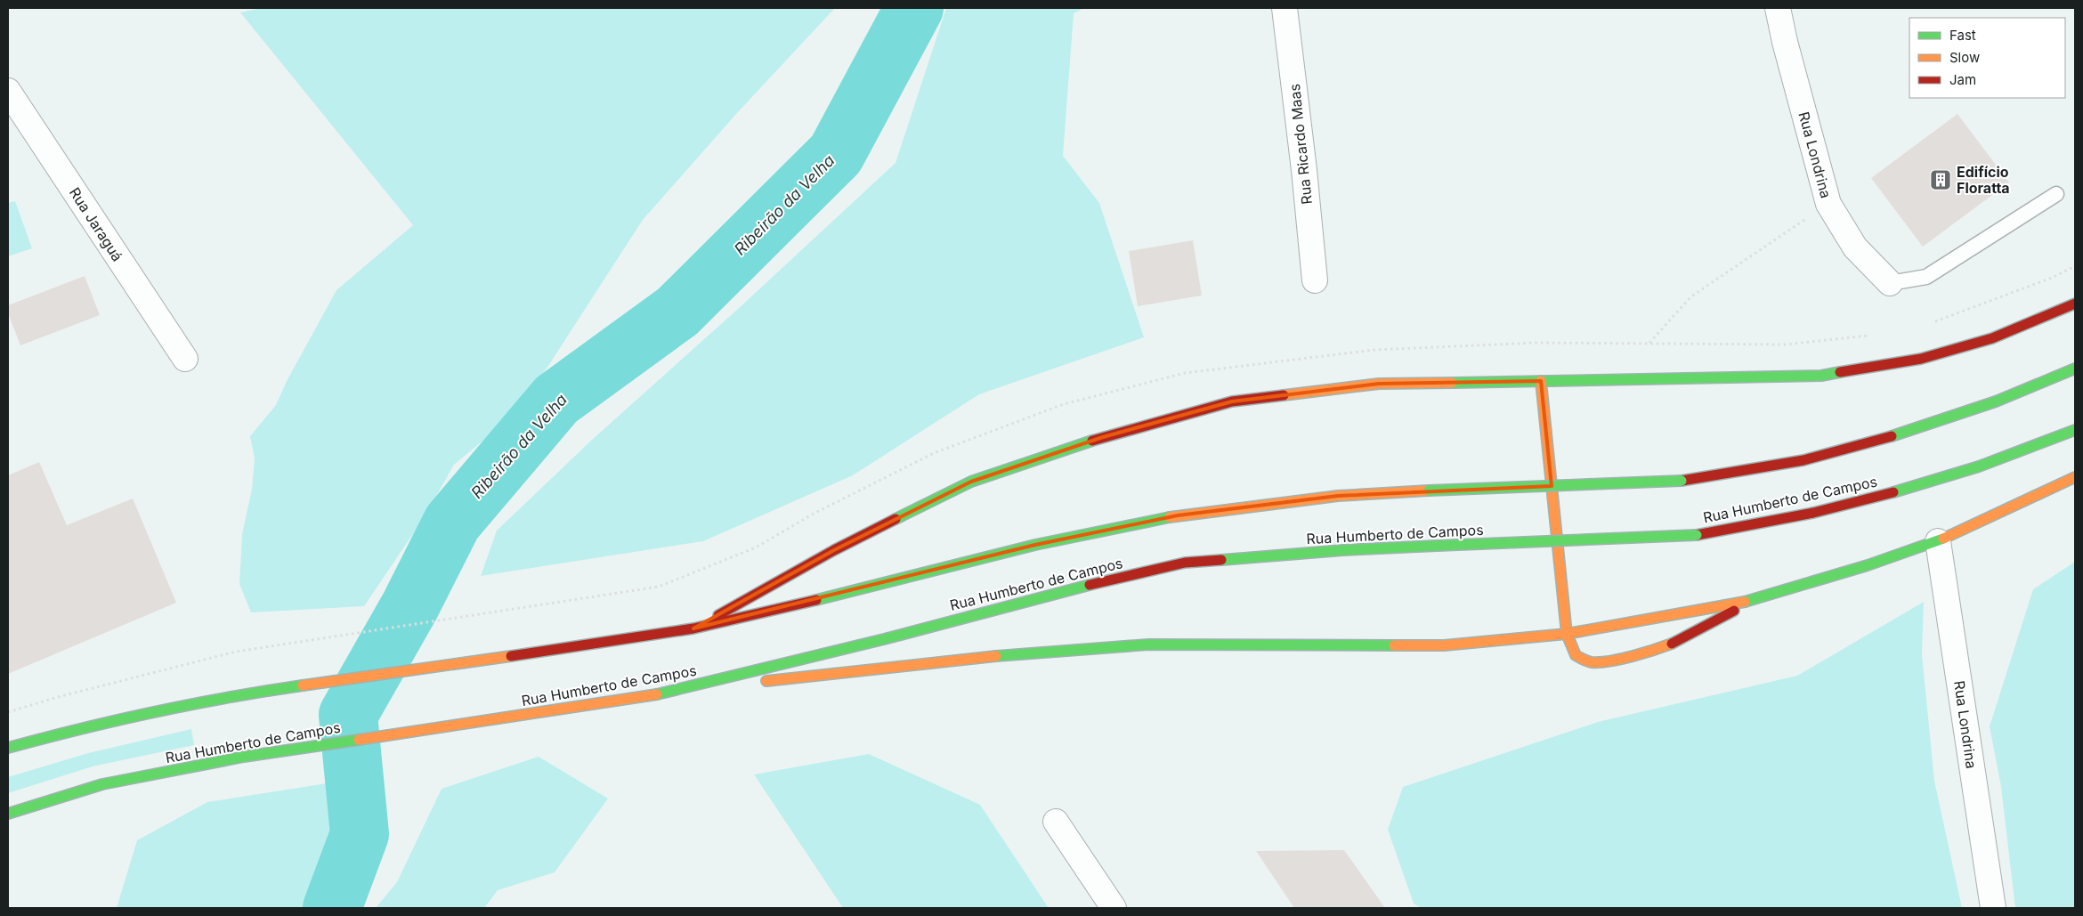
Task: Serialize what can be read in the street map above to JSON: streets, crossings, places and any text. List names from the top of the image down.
{
  "streets": {
    "main road": ["Rua Humberto de Campos"],
    "street": ["Rua Ricardo Maas", "Rua Londrina", "Rua Jaraguá"]
  },
  "water": ["Ribeirão da Velha"],
  "places": {
    "building": ["Edifício Floratta"]
  },
  "legend": ["Fast", "Slow", "Jam"]
}
